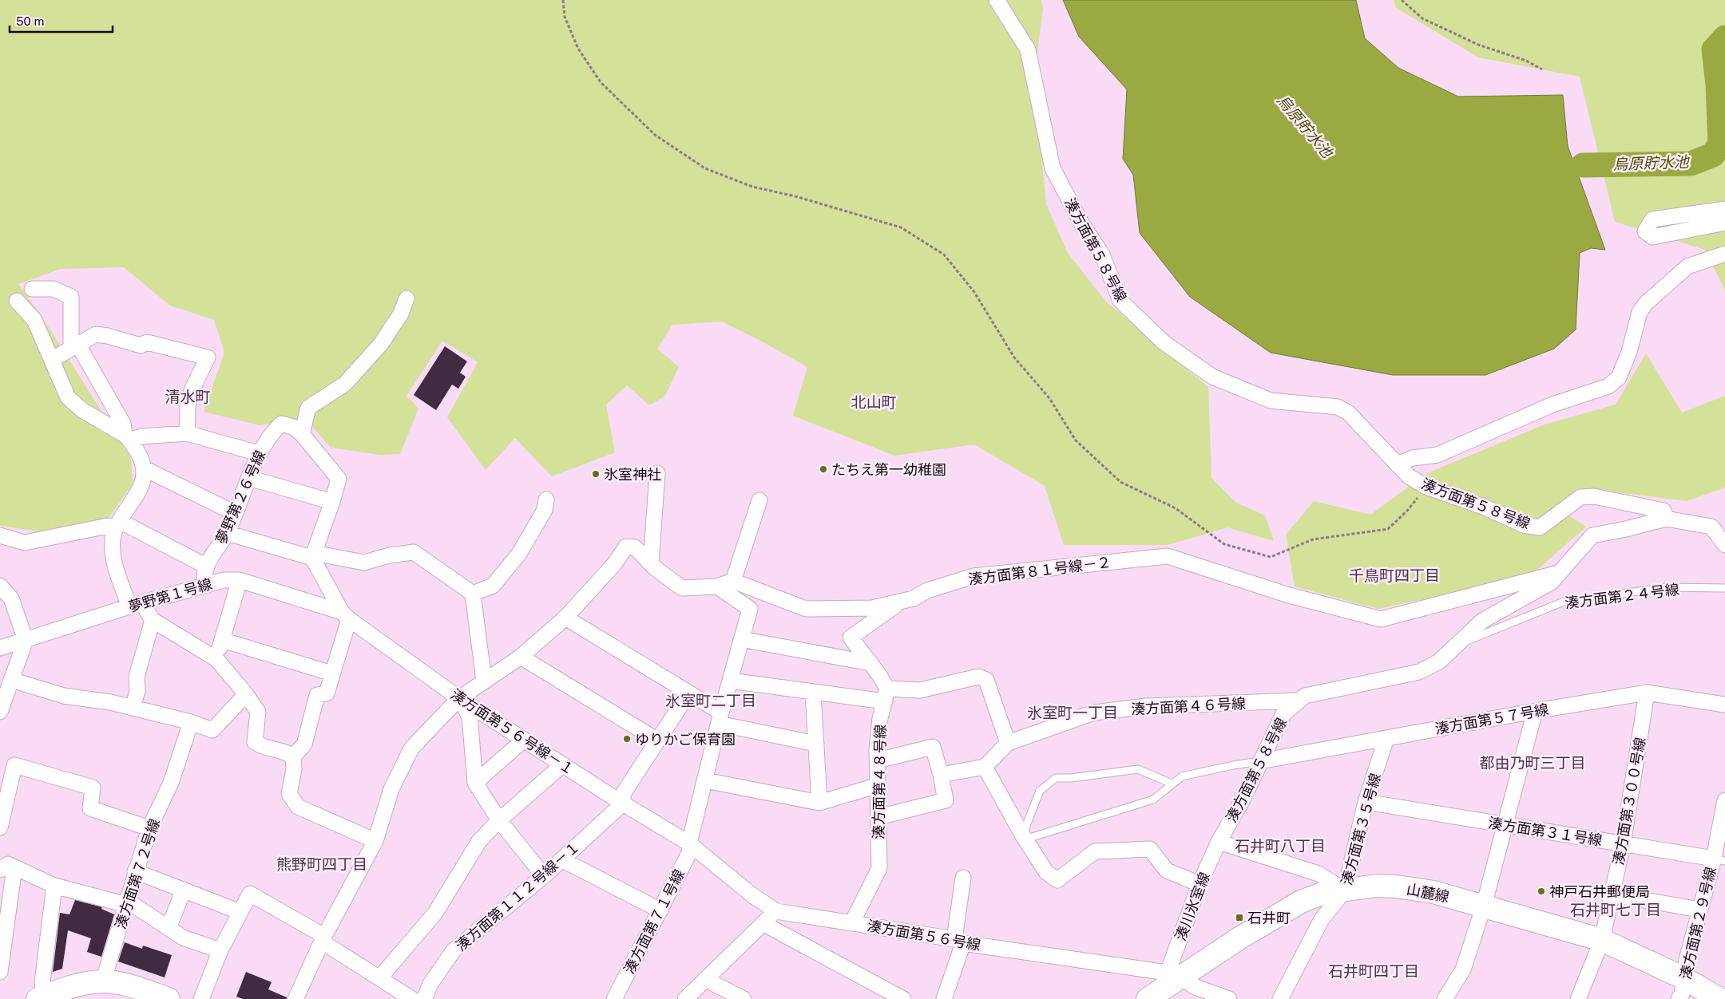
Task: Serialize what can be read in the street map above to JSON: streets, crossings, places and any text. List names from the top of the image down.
{
  "streets": {
    "main road": ["山麓線"],
    "street": [
      "湊方面第５８号線",
      "夢野第２６号線",
      "湊方面第８１号線－２",
      "夢野第１号線",
      "湊方面第４６号線",
      "湊方面第５７号線",
      "湊方面第５６号線－１",
      "湊方面第４８号線",
      "湊方面第３００号線",
      "湊方面第３５号線",
      "湊方面第３１号線",
      "湊方面第７２号線",
      "湊方面第１１２号線－１",
      "湊川氷室線",
      "湊方面第７１号線",
      "湊方面第２９号線",
      "湊方面第５６号線"
    ],
    "lane": ["湊方面第２４号線"]
  },
  "crossings": [
    ["湊方面第５８号線", "湊方面第８１号線－２"],
    ["湊方面第５８号線", "湊方面第２４号線"],
    ["湊方面第５８号線", "湊方面第４６号線"],
    ["湊方面第５８号線", "湊方面第５７号線"],
    ["湊方面第５８号線", "湊川氷室線"],
    ["夢野第２６号線", "夢野第１号線"],
    ["夢野第１号線", "湊方面第５６号線－１"],
    ["湊方面第５７号線", "湊方面第３００号線"],
    ["湊方面第５７号線", "湊方面第３５号線"],
    ["湊方面第５６号線－１", "湊方面第１１２号線－１"],
    ["湊方面第５６号線－１", "湊方面第７１号線"],
    ["湊方面第５６号線－１", "湊方面第５６号線"],
    ["湊方面第４８号線", "湊方面第５６号線"],
    ["湊方面第３００号線", "湊方面第３１号線"],
    ["湊方面第３００号線", "山麓線"],
    ["湊方面第３５号線", "湊方面第３１号線"],
    ["湊方面第３５号線", "山麓線"],
    ["湊方面第３１号線", "湊方面第２９号線"],
    ["山麓線", "湊川氷室線"],
    ["山麓線", "湊方面第２９号線"],
    ["山麓線", "湊方面第５６号線"],
    ["湊川氷室線", "湊方面第５６号線"],
    ["湊方面第７１号線", "湊方面第５６号線"]
  ],
  "districts": [
    "清水町",
    "北山町",
    "千鳥町四丁目",
    "氷室町二丁目",
    "氷室町一丁目",
    "都由乃町三丁目",
    "石井町八丁目",
    "熊野町四丁目",
    "石井町七丁目",
    "石井町四丁目"
  ],
  "water": ["烏原貯水池"],
  "places": {
    "other": [
      "たちえ第一幼稚園",
      "氷室神社",
      "ゆりかご保育園",
      "神戸石井郵便局"
    ],
    "transit": ["石井町"]
  },
  "scale_bar": "50 m"
}
